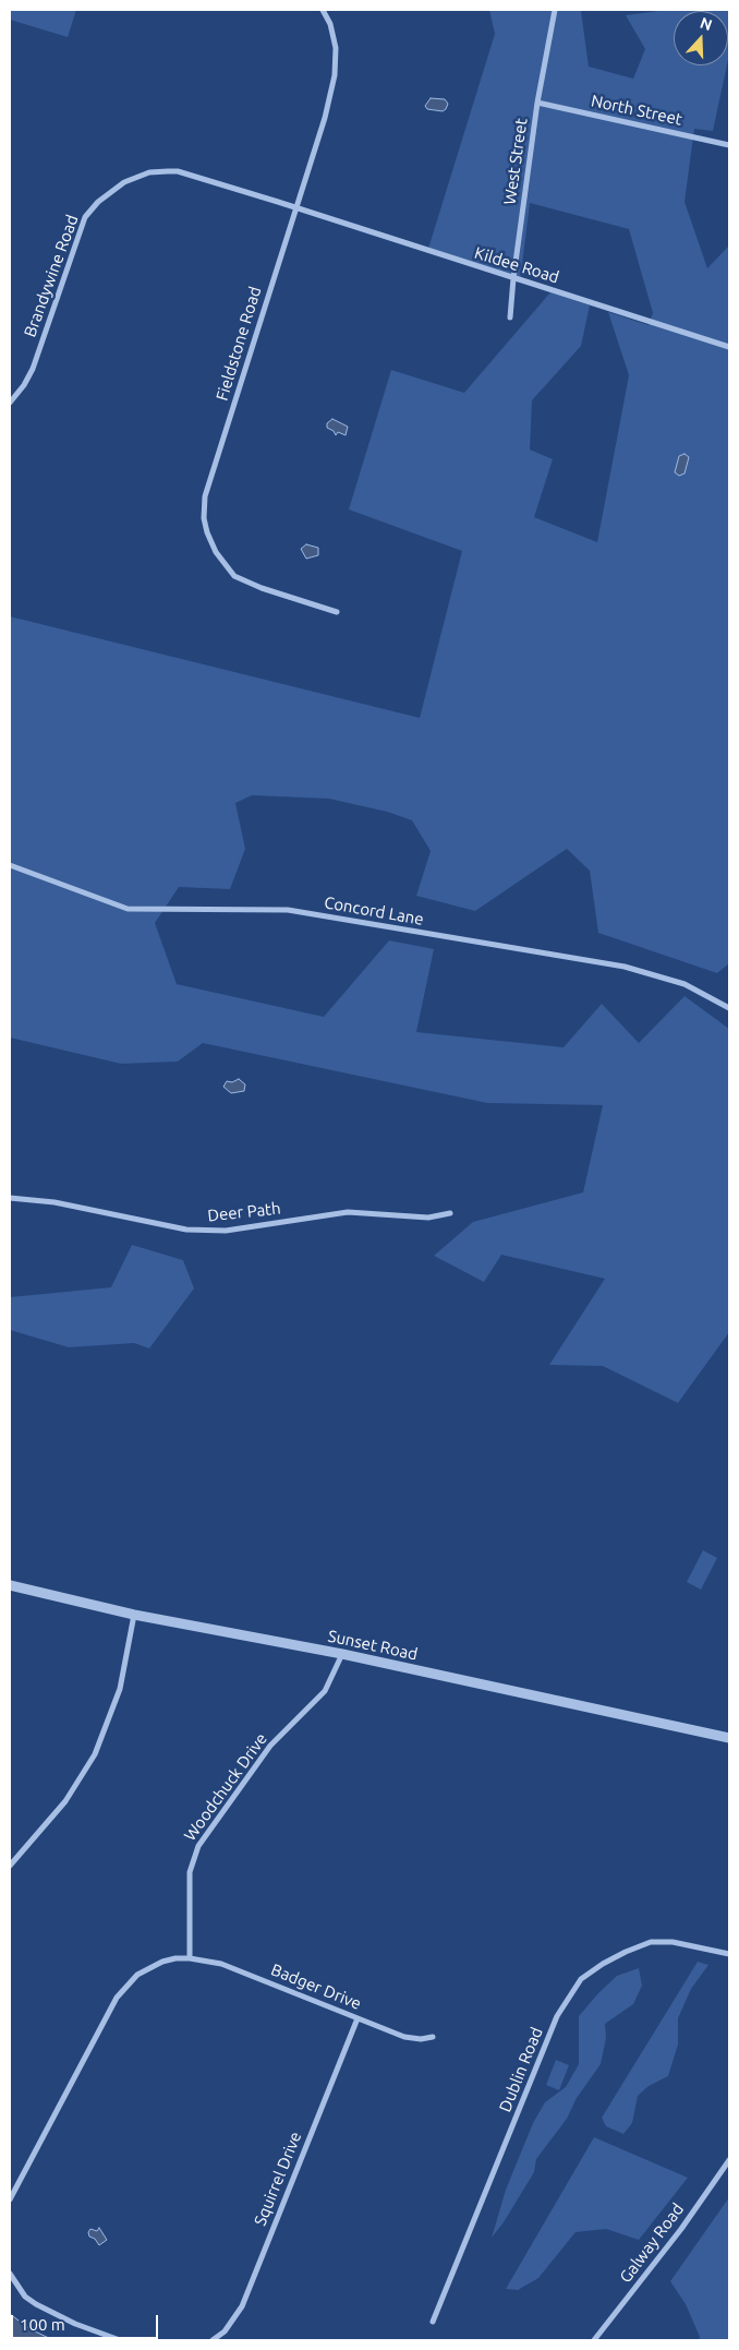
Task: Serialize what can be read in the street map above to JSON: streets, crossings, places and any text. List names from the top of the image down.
{
  "streets": {
    "street": [
      "North Street",
      "West Street",
      "Kildee Road",
      "Brandywine Road",
      "Fieldstone Road",
      "Concord Lane",
      "Deer Path",
      "Sunset Road",
      "Woodchuck Drive",
      "Badger Drive",
      "Dublin Road",
      "Squirrel Drive",
      "Galway Road"
    ]
  },
  "crossings": [
    ["North Street", "West Street"],
    ["West Street", "Kildee Road"],
    ["Kildee Road", "Brandywine Road"],
    ["Kildee Road", "Fieldstone Road"],
    ["Brandywine Road", "Fieldstone Road"],
    ["Sunset Road", "Woodchuck Drive"],
    ["Woodchuck Drive", "Badger Drive"],
    ["Badger Drive", "Squirrel Drive"]
  ],
  "scale_bar": "100 m",
  "north": "top"
}
